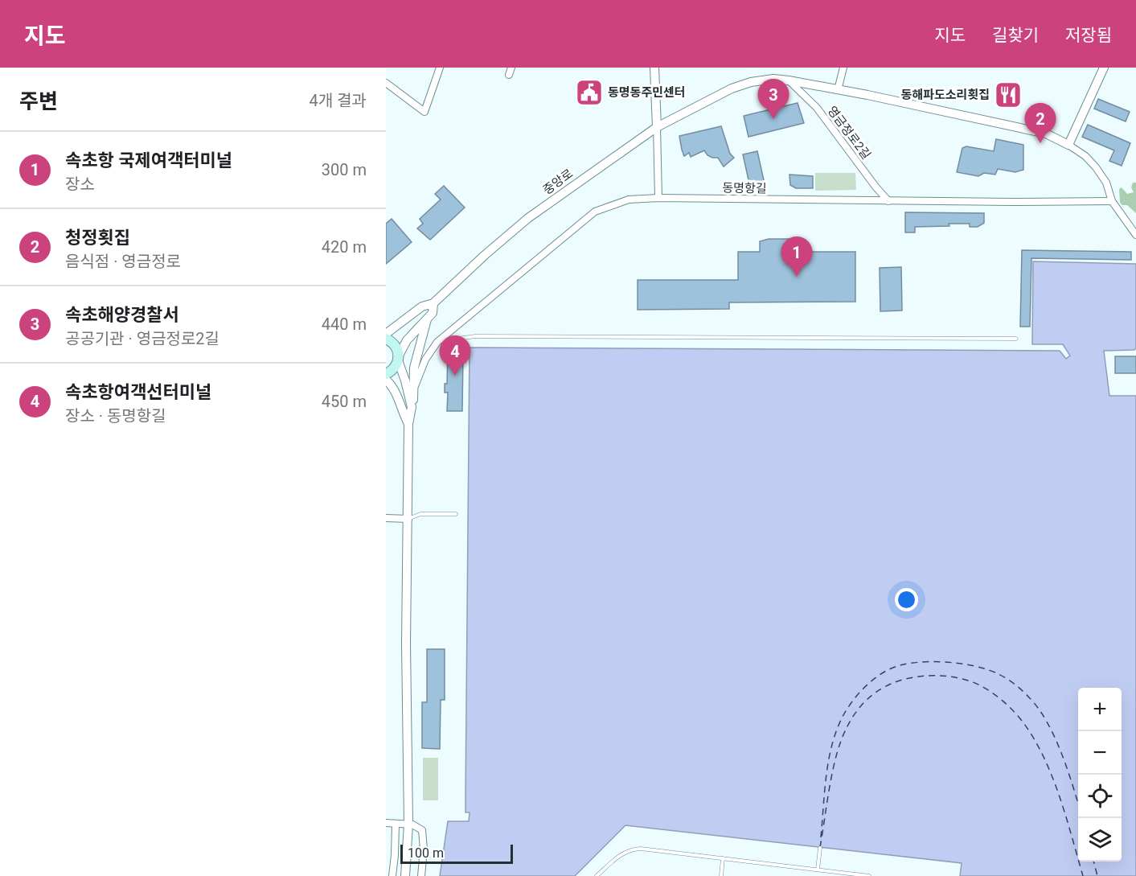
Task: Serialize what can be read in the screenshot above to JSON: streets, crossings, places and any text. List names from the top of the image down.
{
  "streets": {
    "street": ["영금정로2길", "중앙로", "동명항길"]
  },
  "crossings": [
    ["영금정로2길", "중앙로"],
    ["영금정로2길", "동명항길"]
  ],
  "places": {
    "public building": ["동명동주민센터"],
    "restaurant": ["동해파도소리횟집"]
  },
  "scale_bar": "100 m",
  "page": {
    "header": "지도",
    "nav": ["지도", "길찾기", "저장됨"],
    "heading": ["주변", "4개 결과"],
    "pins": [
      "3",
      "2",
      "1",
      "4"
    ],
    "list": [
      {
        "mark": "1",
        "name": "속초항 국제여객터미널",
        "note": "장소",
        "value": "300 m"
      },
      {
        "mark": "2",
        "name": "청정횟집",
        "note": "음식점 · 영금정로",
        "value": "420 m"
      },
      {
        "mark": "3",
        "name": "속초해양경찰서",
        "note": "공공기관 · 영금정로2길",
        "value": "440 m"
      },
      {
        "mark": "4",
        "name": "속초항여객선터미널",
        "note": "장소 · 동명항길",
        "value": "450 m"
      }
    ],
    "map_buttons": ["+", "−"],
    "scale": "100 m"
  }
}
